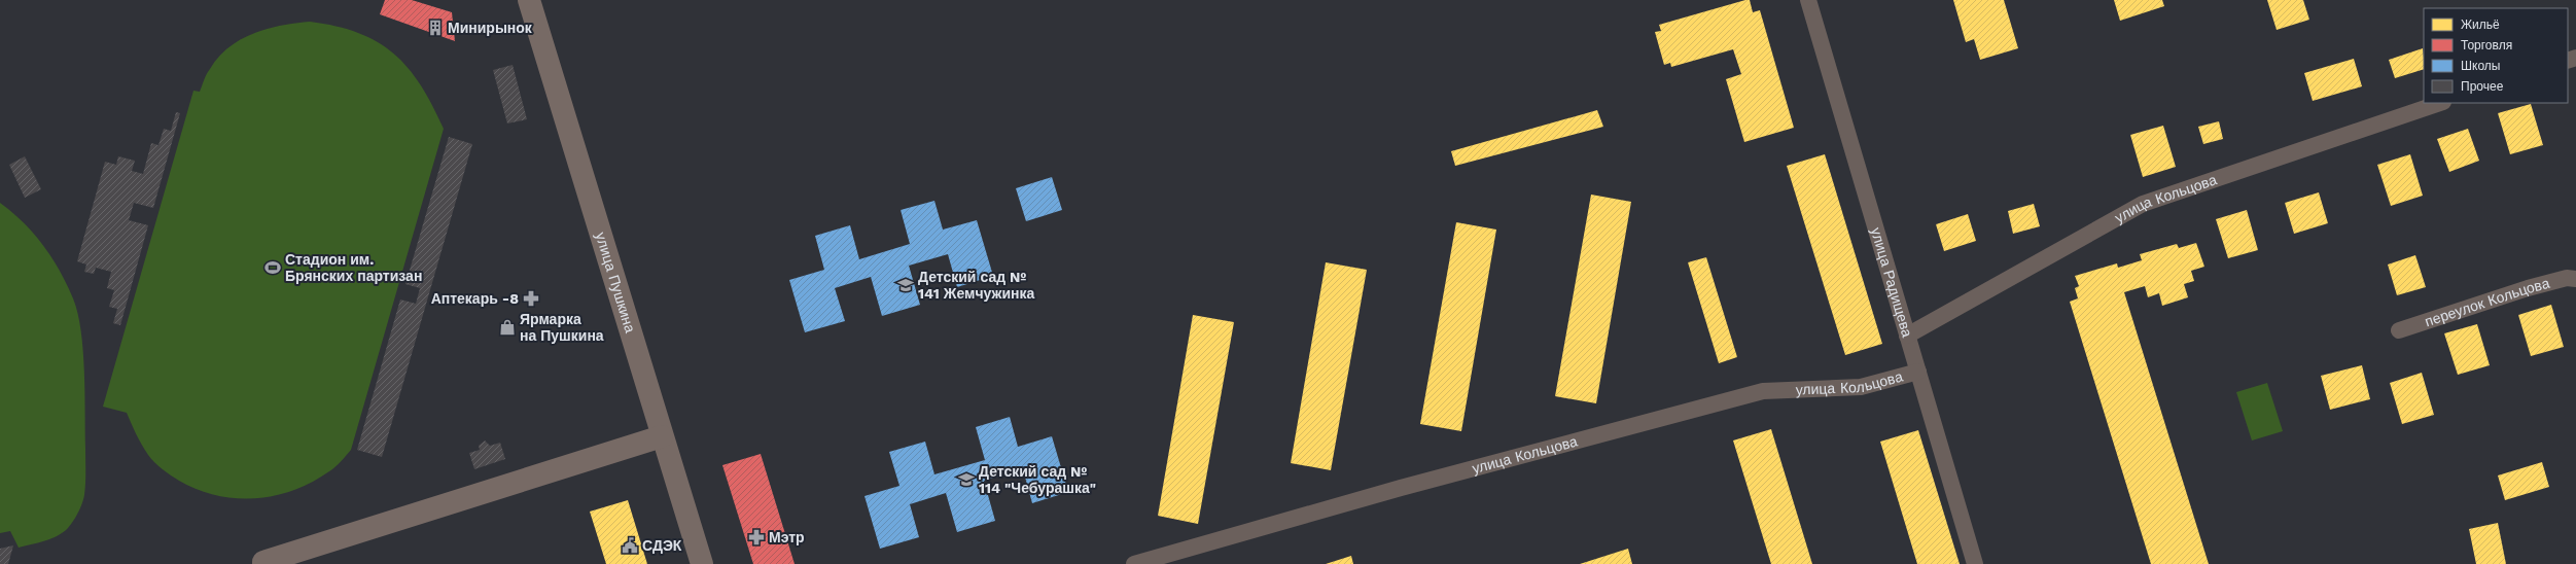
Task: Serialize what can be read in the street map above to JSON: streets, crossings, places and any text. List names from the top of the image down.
{
  "streets": {
    "main road": ["улица Пушкина"],
    "street": ["улица Кольцова", "улица Радищева", "переулок Кольцова"]
  },
  "crossings": [
    ["улица Кольцова", "улица Радищева"]
  ],
  "places": {
    "building": ["Минирынок"],
    "sports": ["Стадион им. Брянских партизан"],
    "school or university": ["Детский сад № 141 Жемчужинка", "Детский сад № 114 \"Чебурашка\""],
    "pharmacy": ["Аптекарь -8", "Мэтр"],
    "shop": ["Ярмарка на Пушкина"],
    "public building": ["СДЭК"]
  },
  "legend": [
    "Жильё",
    "Торговля",
    "Школы",
    "Прочее"
  ]
}
